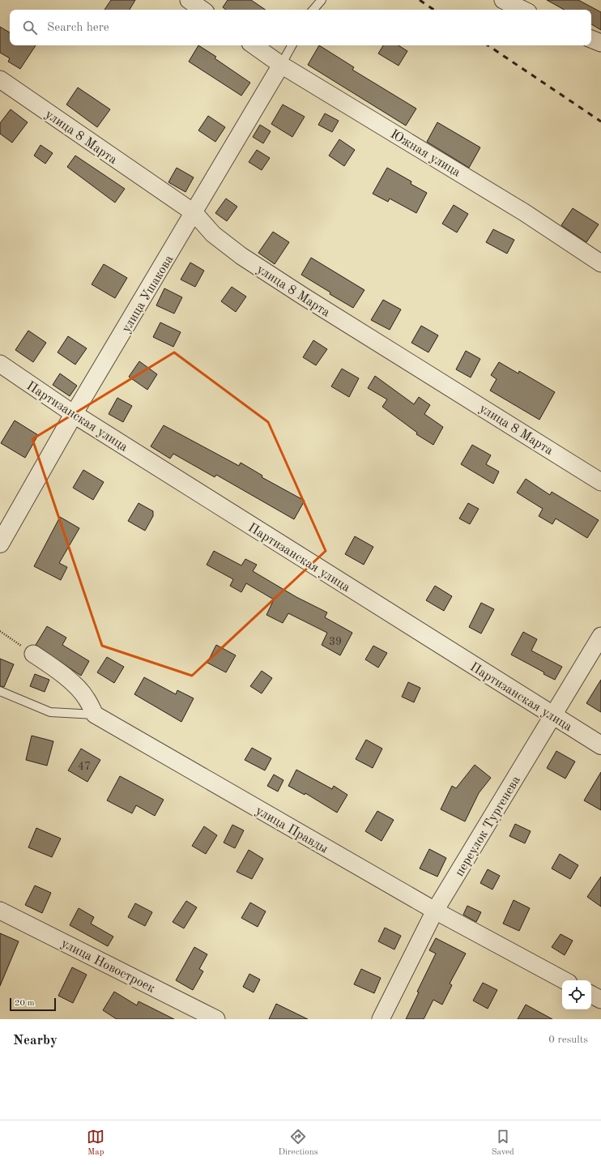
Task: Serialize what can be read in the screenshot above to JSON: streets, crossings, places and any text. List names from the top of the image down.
{
  "streets": {
    "street": [
      "улица 8 Марта",
      "Южная улица",
      "улица Ушакова",
      "Партизанская улица",
      "переулок Тургенева",
      "улица Правды",
      "улица Новостроек"
    ]
  },
  "crossings": [
    ["улица 8 Марта", "улица Ушакова"],
    ["Южная улица", "улица Ушакова"],
    ["улица Ушакова", "Партизанская улица"],
    ["Партизанская улица", "переулок Тургенева"],
    ["переулок Тургенева", "улица Правды"]
  ],
  "house_numbers": ["39", "47"],
  "scale_bar": "20 m",
  "page": {
    "search": "Search here",
    "scale": "20 m",
    "heading": ["Nearby", "0 results"],
    "nav": ["Map", "Directions", "Saved"]
  }
}
